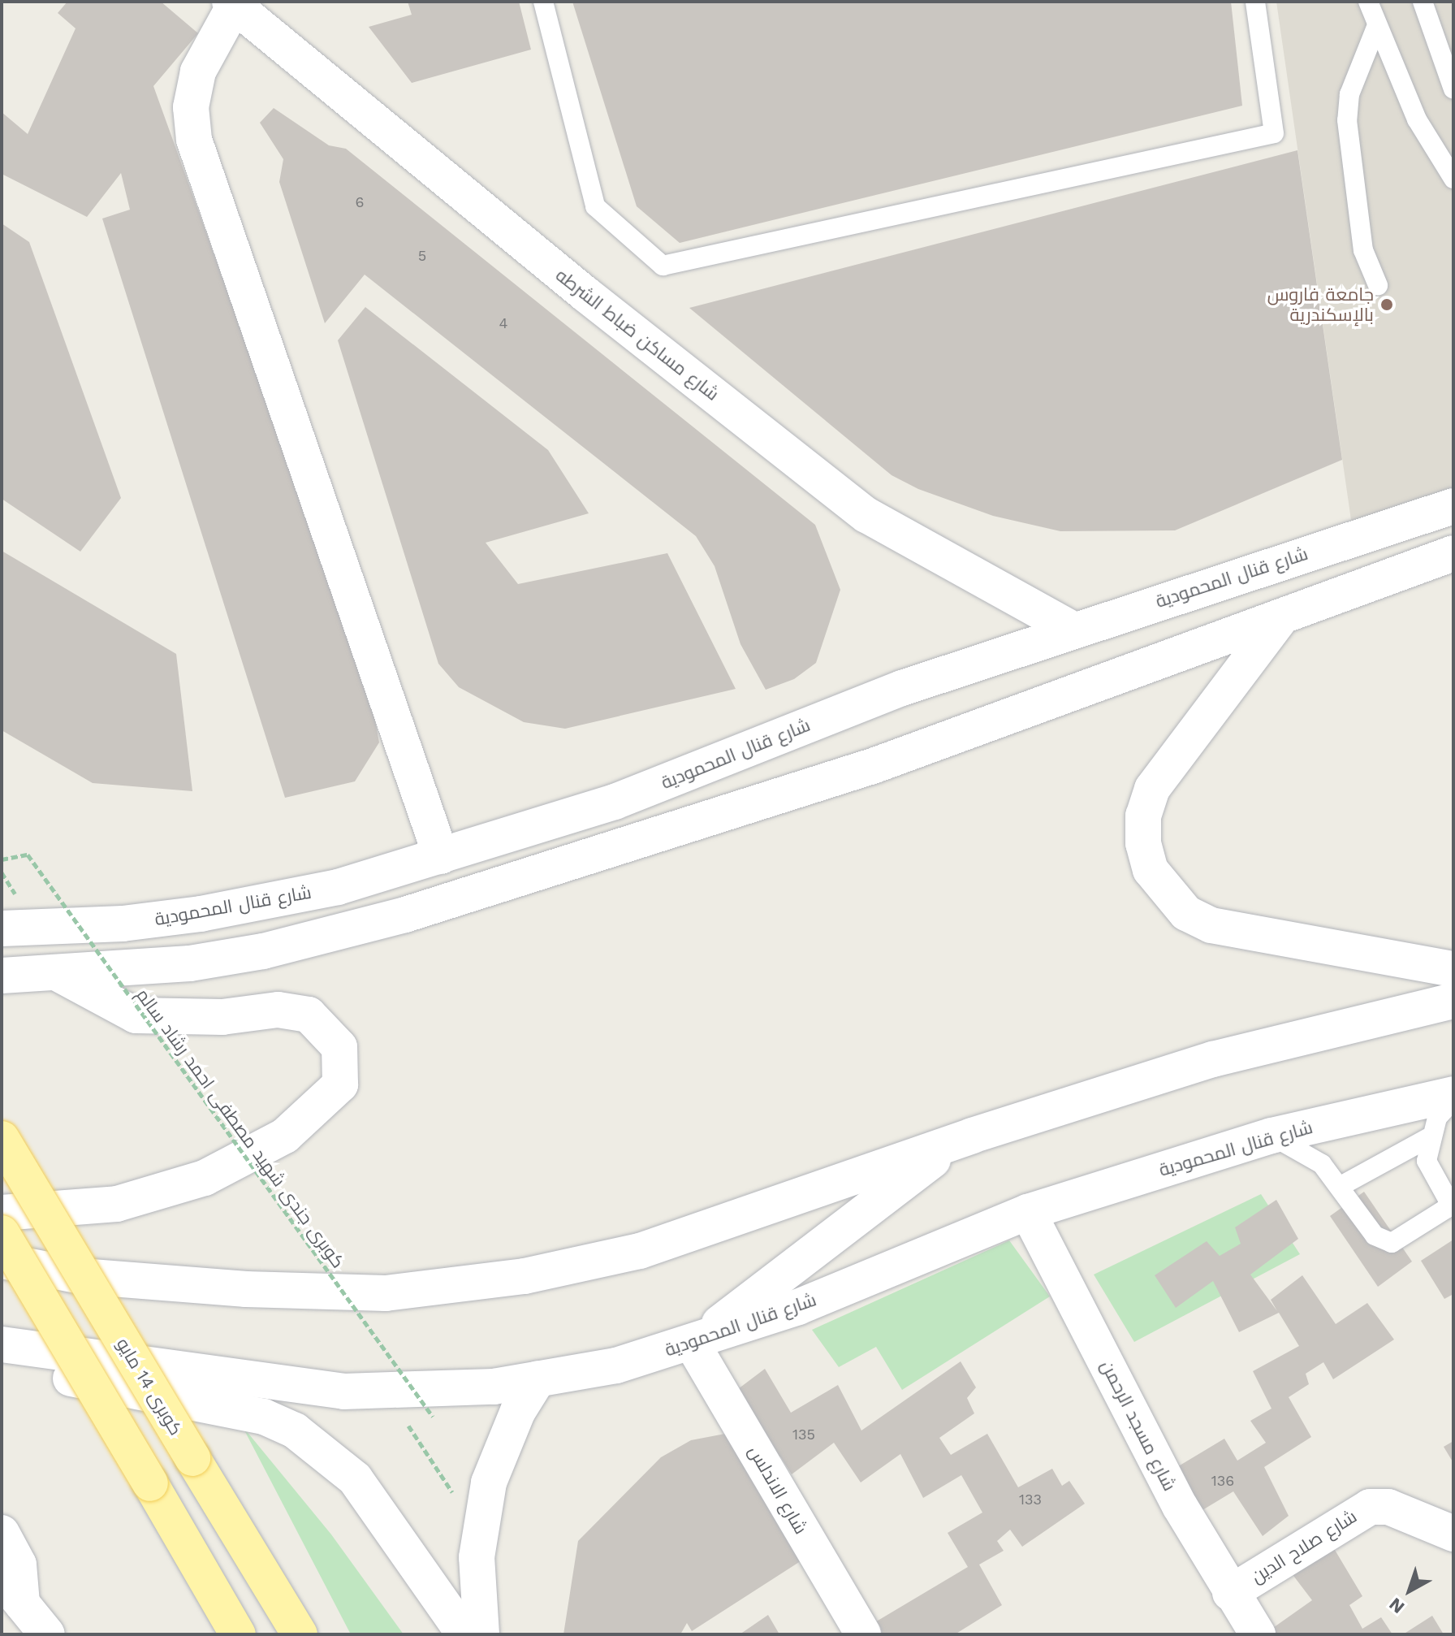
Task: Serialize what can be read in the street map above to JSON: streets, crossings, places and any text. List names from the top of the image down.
{
  "streets": {
    "main road": [
      "شارع مساكن ضباط الشرطه",
      "شارع قنال المحمودية",
      "كوبرى 14 مايو",
      "شارع مسجد الرحمن",
      "شارع الاندلس",
      "شارع صلاح الدين"
    ],
    "path": ["كوبرى جندى شهيد مصطفى احمد رشاد سالم"]
  },
  "crossings": [
    ["شارع مساكن ضباط الشرطه", "شارع قنال المحمودية"],
    ["شارع قنال المحمودية", "شارع مسجد الرحمن"],
    ["شارع قنال المحمودية", "شارع الاندلس"],
    ["شارع مسجد الرحمن", "شارع صلاح الدين"]
  ],
  "places": ["جامعة فاروس بالإسكندرية"],
  "house_numbers": [
    "6",
    "5",
    "4",
    "135",
    "136",
    "133"
  ],
  "north": "bottom left"
}
